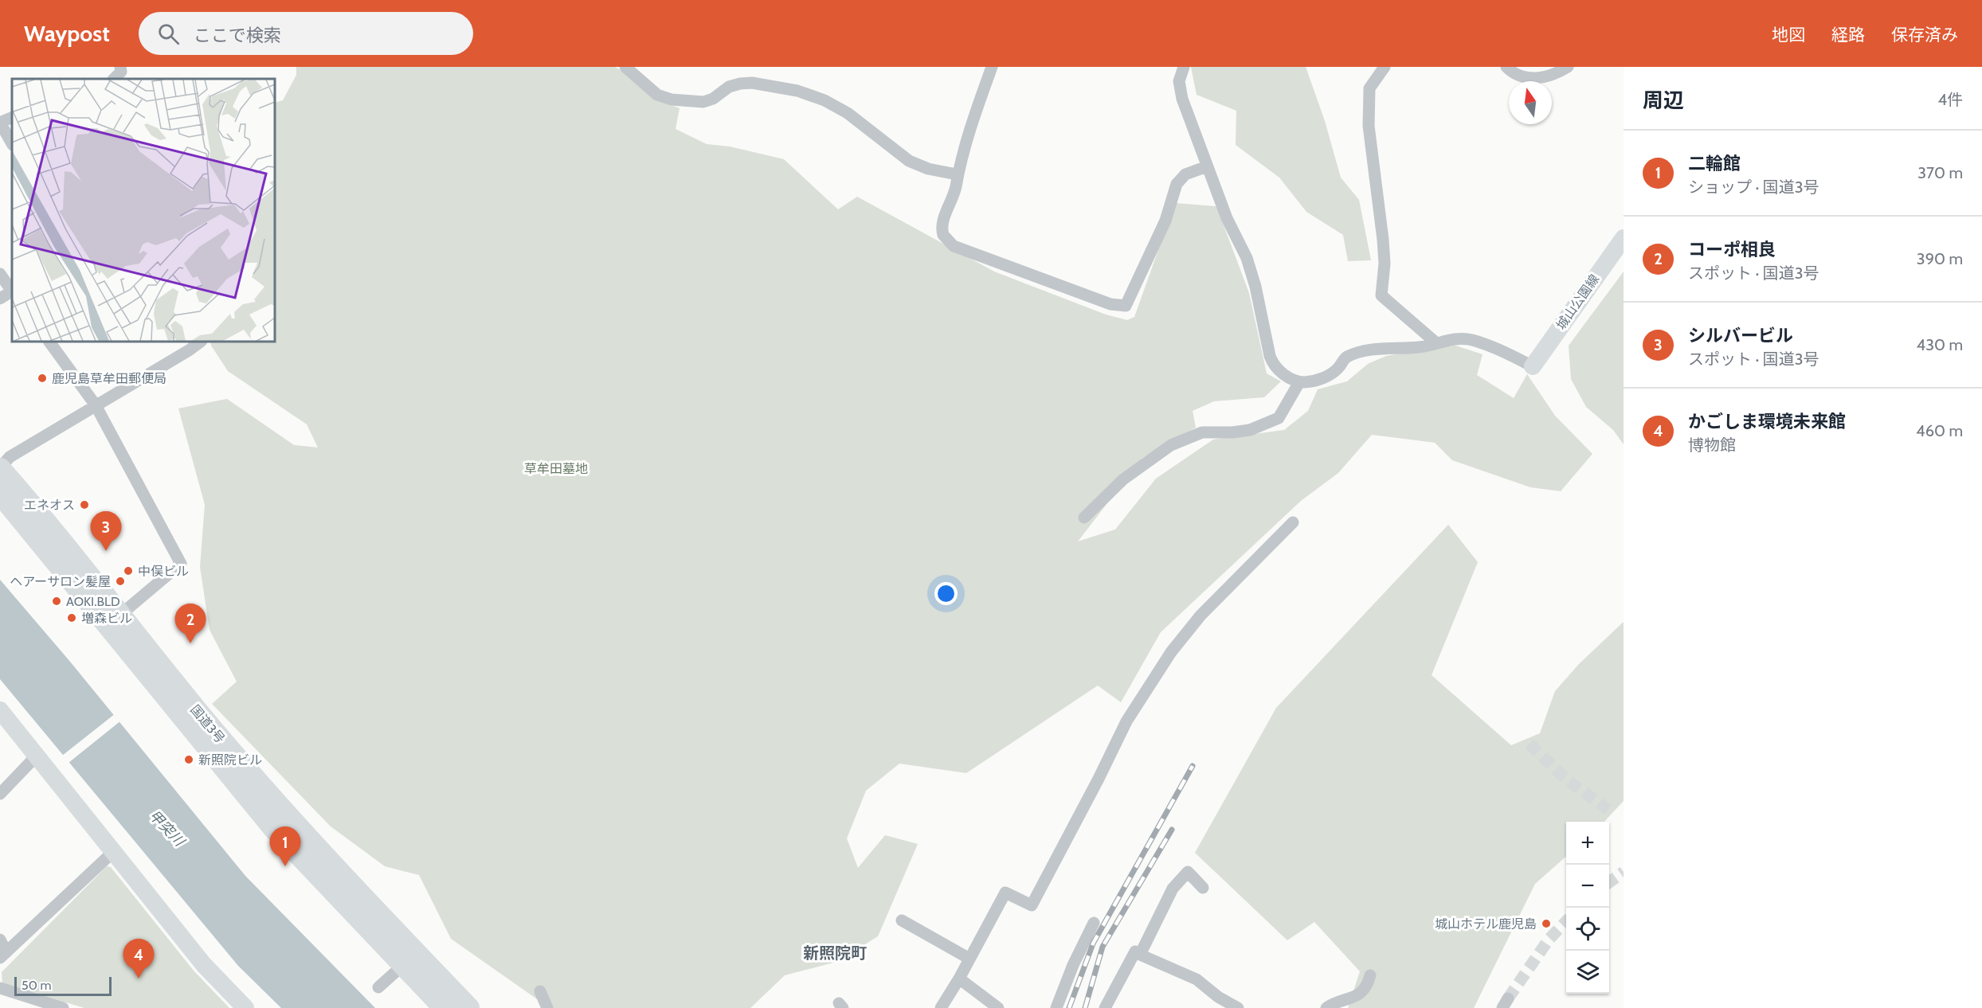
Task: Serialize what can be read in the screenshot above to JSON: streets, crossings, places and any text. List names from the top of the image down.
{
  "streets": {
    "highway": ["国道3号"],
    "street": ["城山公園線"]
  },
  "districts": ["新照院町"],
  "water": ["甲突川"],
  "parks": ["草牟田墓地"],
  "places": [
    "鹿児島草牟田郵便局",
    "エネオス",
    "中俣ビル",
    "ヘアーサロン髪屋",
    "AOKI.BLD",
    "増森ビル",
    "新照院ビル",
    "城山ホテル鹿児島"
  ],
  "scale_bar": "50 m",
  "north": "top",
  "page": {
    "header": "Waypost",
    "search": "ここで検索",
    "nav": ["地図", "経路", "保存済み"],
    "heading": ["周辺", "4件"],
    "list": [
      {
        "mark": "1",
        "name": "二輪館",
        "note": "ショップ · 国道3号",
        "value": "370 m"
      },
      {
        "mark": "2",
        "name": "コーポ相良",
        "note": "スポット · 国道3号",
        "value": "390 m"
      },
      {
        "mark": "3",
        "name": "シルバービル",
        "note": "スポット · 国道3号",
        "value": "430 m"
      },
      {
        "mark": "4",
        "name": "かごしま環境未来館",
        "note": "博物館",
        "value": "460 m"
      }
    ],
    "pins": [
      "3",
      "2",
      "1",
      "4"
    ],
    "map_buttons": ["+", "−"],
    "scale": "50 m"
  }
}
